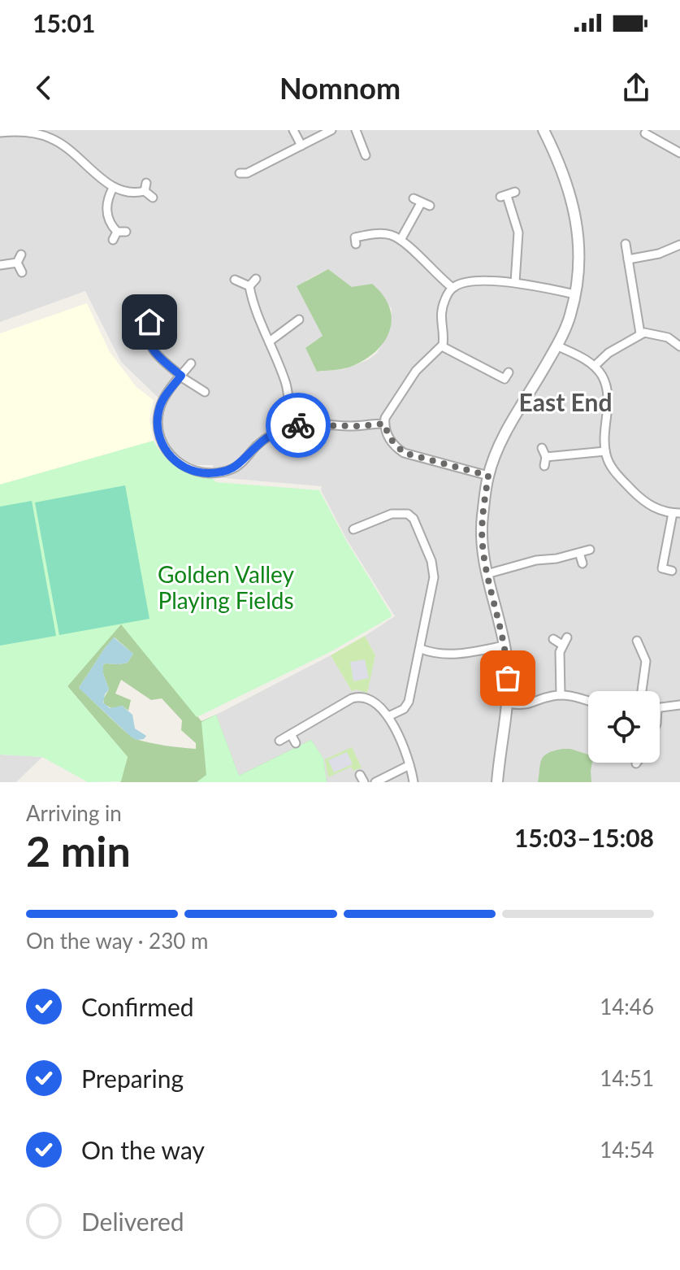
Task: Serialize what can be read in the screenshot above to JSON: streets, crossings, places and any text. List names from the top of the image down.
{
  "districts": ["East End"],
  "parks": ["Golden Valley Playing Fields"],
  "page": {
    "status": "15:01",
    "header": "Nomnom",
    "heading": ["2 min", "Arriving in", "15:03–15:08"],
    "bar": "On the way · 230 m",
    "list": [
      ["Confirmed", "14:46"],
      ["Preparing", "14:51"],
      ["On the way", "14:54"],
      "Delivered"
    ]
  }
}
